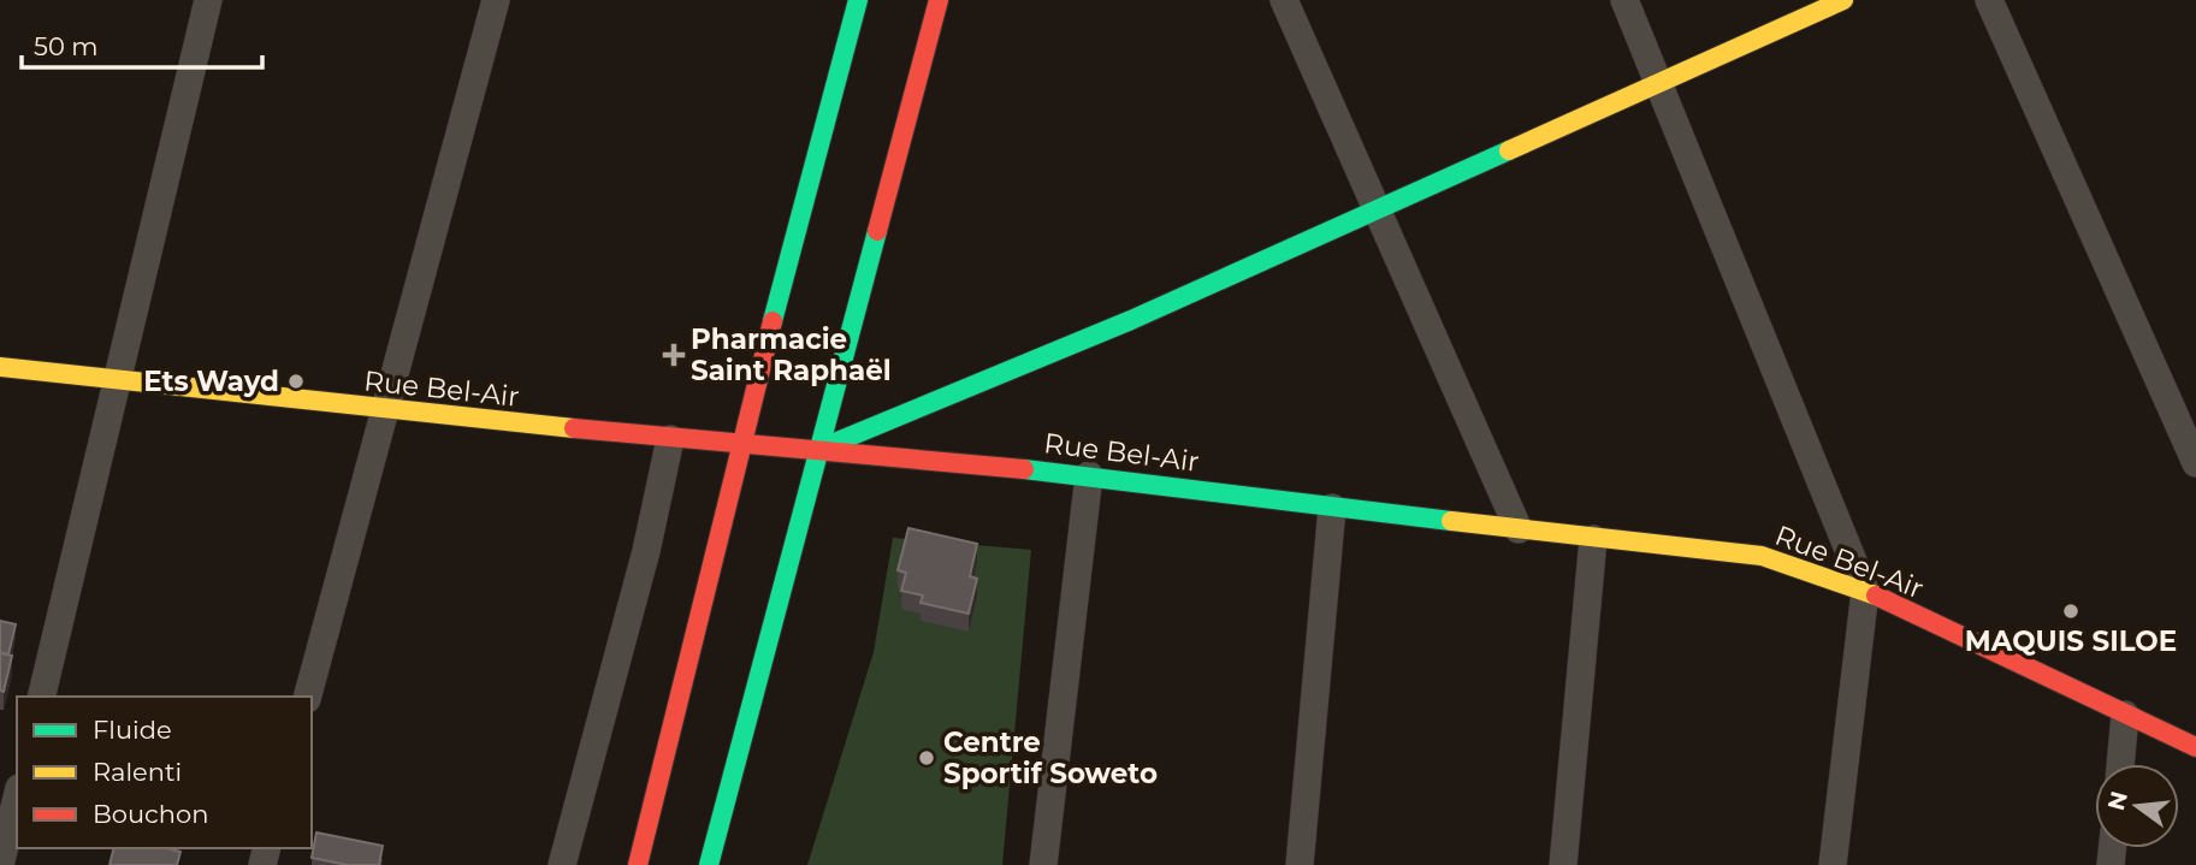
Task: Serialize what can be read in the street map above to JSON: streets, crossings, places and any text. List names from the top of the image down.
{
  "streets": {
    "main road": ["Rue Bel-Air"]
  },
  "places": {
    "health": ["Pharmacie Saint Raphaël"],
    "other": ["Ets Wayd", "MAQUIS SILOE", "Centre Sportif Soweto"]
  },
  "legend": ["Fluide", "Ralenti", "Bouchon"],
  "scale_bar": "50 m",
  "north": "left"
}
